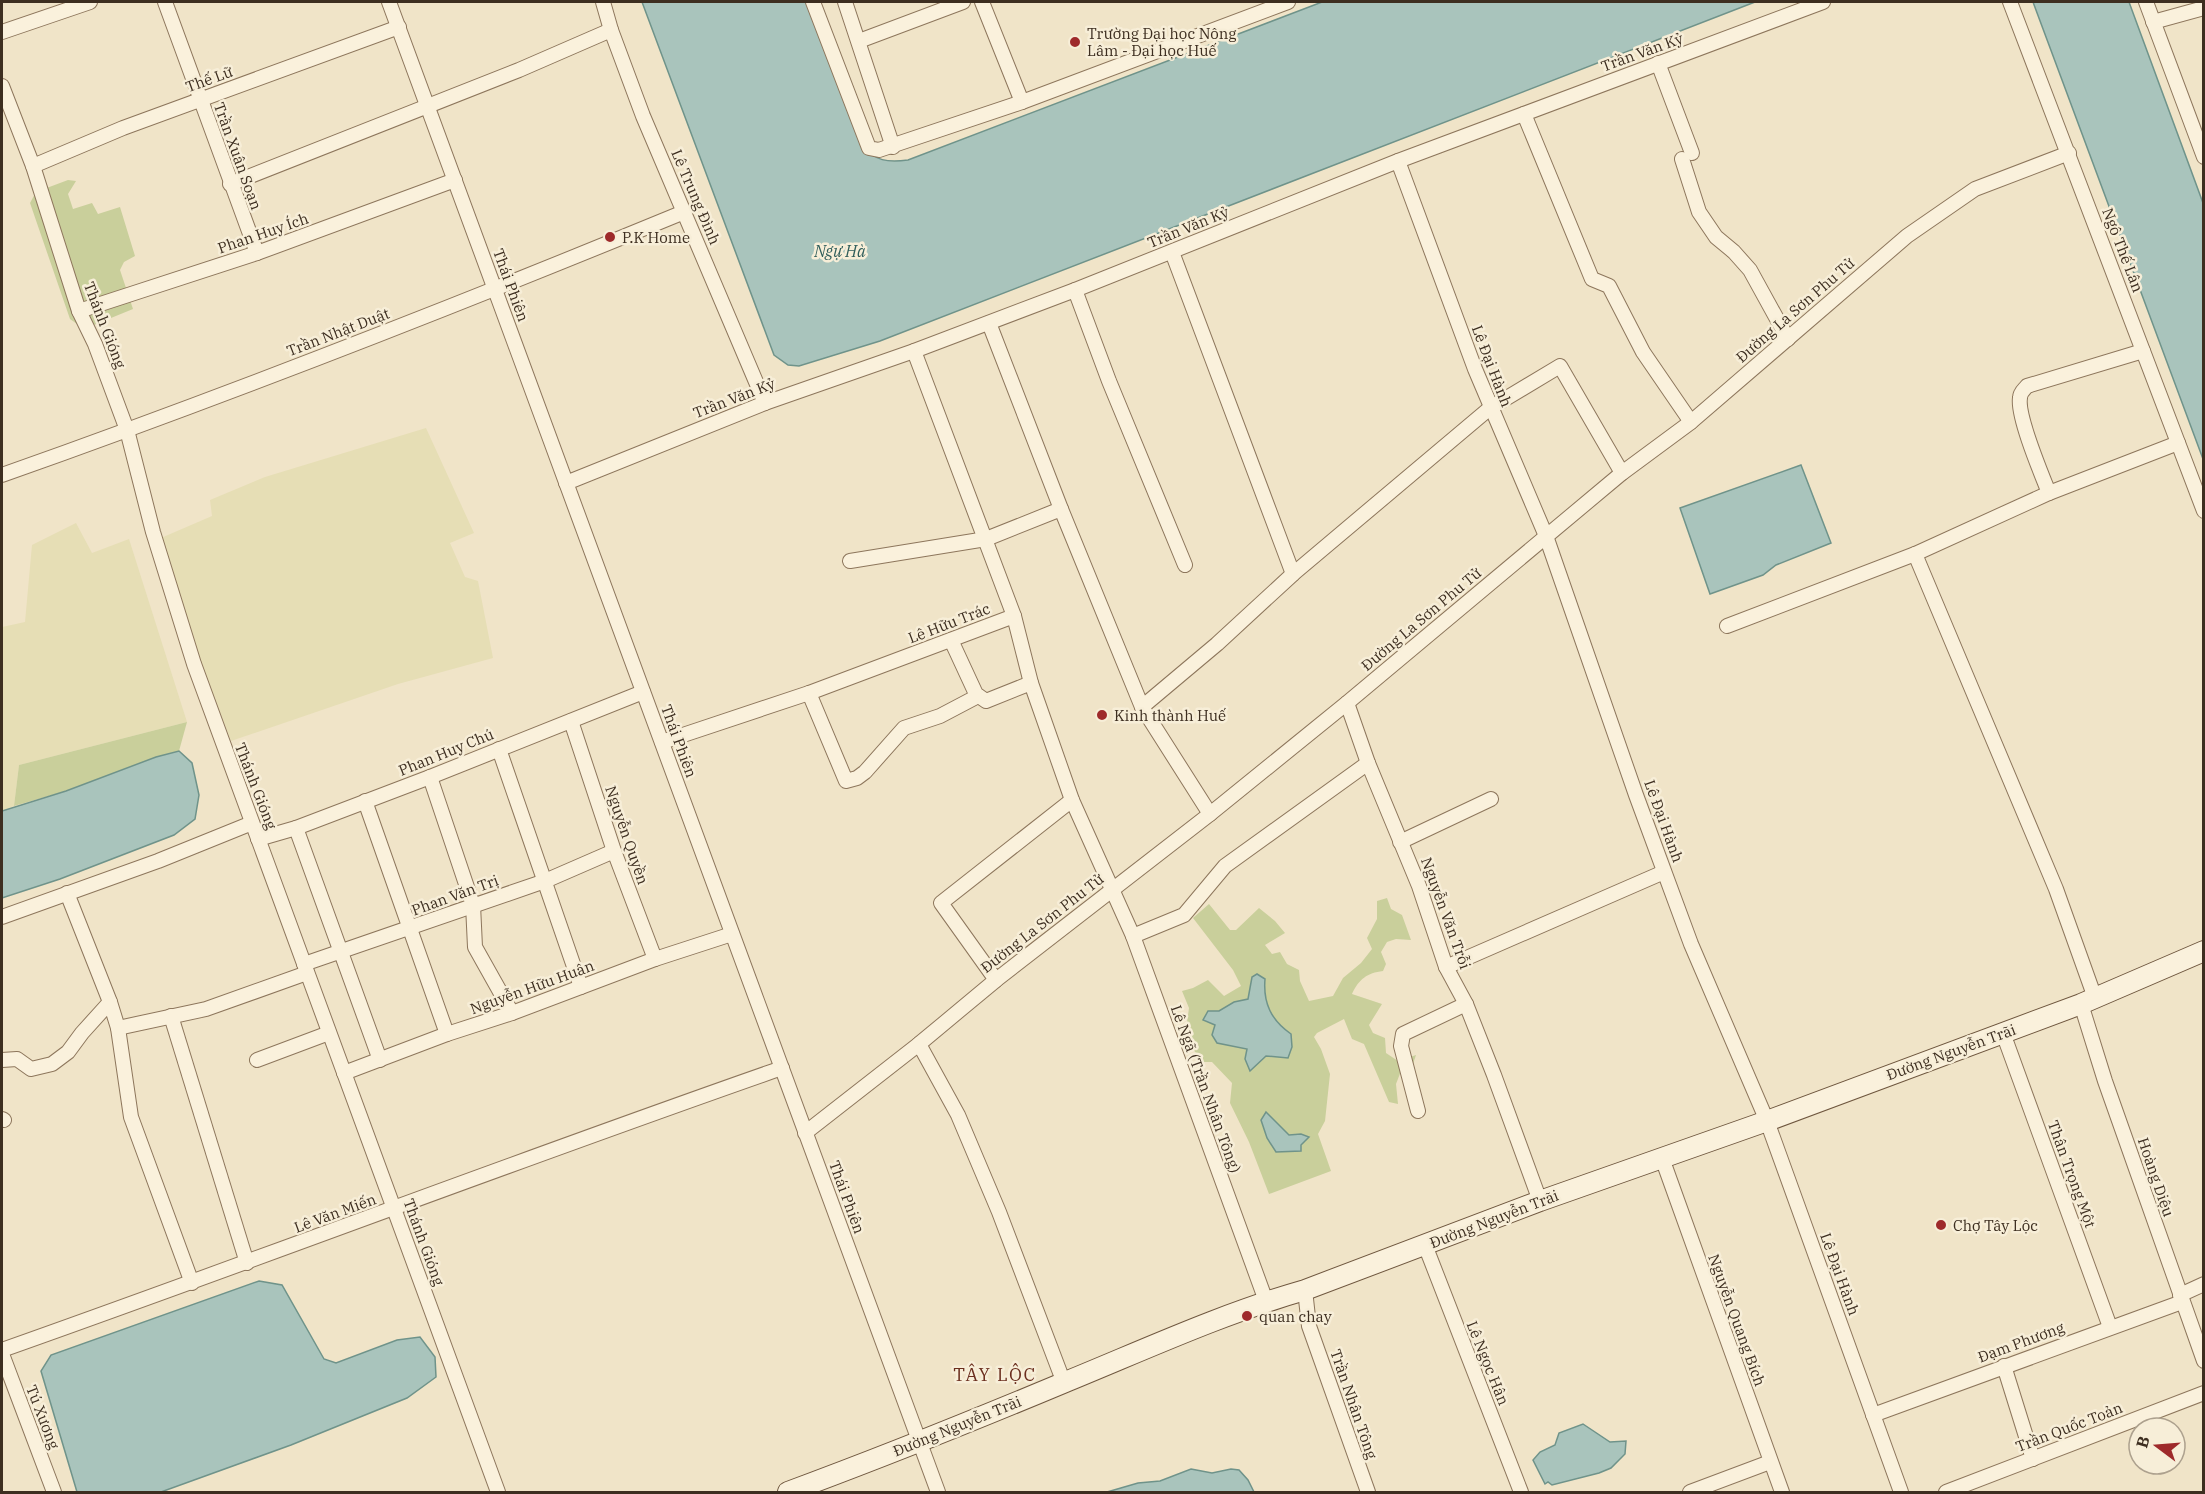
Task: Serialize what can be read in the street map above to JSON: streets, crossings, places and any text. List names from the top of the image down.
{
  "streets": {
    "main road": ["Đường Nguyễn Trãi"],
    "street": [
      "Trần Văn Kỷ",
      "Thế Lữ",
      "Trần Xuân Soạn",
      "Lê Trung Đình",
      "Phan Huy Ích",
      "Ngô Thế Lân",
      "Thái Phiên",
      "Đường La Sơn Phu Tử",
      "Thánh Gióng",
      "Trần Nhật Duật",
      "Lê Đại Hành",
      "Lê Hữu Trác",
      "Phan Huy Chú",
      "Nguyễn Quyền",
      "Phan Văn Trị",
      "Nguyễn Văn Trỗi",
      "Nguyễn Hữu Huân",
      "Lê Ngã (Trần Nhân Tông)",
      "Thân Trọng Một",
      "Hoàng Diệu",
      "Lê Văn Miến",
      "Nguyễn Quang Bích",
      "Đạm Phương",
      "Lê Ngọc Hân",
      "Trần Nhân Tông",
      "Tú Xương",
      "Trần Quốc Toản"
    ]
  },
  "crossings": [
    ["Trần Văn Kỷ", "Lê Trung Đình"],
    ["Trần Văn Kỷ", "Thái Phiên"],
    ["Trần Văn Kỷ", "Lê Đại Hành"],
    ["Trần Văn Kỷ", "Lê Hữu Trác"],
    ["Thế Lữ", "Trần Xuân Soạn"],
    ["Thế Lữ", "Thái Phiên"],
    ["Thế Lữ", "Thánh Gióng"],
    ["Trần Xuân Soạn", "Phan Huy Ích"],
    ["Lê Trung Đình", "Trần Nhật Duật"],
    ["Phan Huy Ích", "Thái Phiên"],
    ["Phan Huy Ích", "Thánh Gióng"],
    ["Ngô Thế Lân", "Đường La Sơn Phu Tử"],
    ["Thái Phiên", "Đường La Sơn Phu Tử"],
    ["Thái Phiên", "Trần Nhật Duật"],
    ["Thái Phiên", "Lê Hữu Trác"],
    ["Thái Phiên", "Phan Huy Chú"],
    ["Thái Phiên", "Nguyễn Hữu Huân"],
    ["Thái Phiên", "Đường Nguyễn Trãi"],
    ["Thái Phiên", "Lê Văn Miến"],
    ["Đường La Sơn Phu Tử", "Lê Đại Hành"],
    ["Đường La Sơn Phu Tử", "Nguyễn Văn Trỗi"],
    ["Đường La Sơn Phu Tử", "Lê Ngã (Trần Nhân Tông)"],
    ["Thánh Gióng", "Trần Nhật Duật"],
    ["Thánh Gióng", "Phan Huy Chú"],
    ["Thánh Gióng", "Phan Văn Trị"],
    ["Thánh Gióng", "Nguyễn Hữu Huân"],
    ["Thánh Gióng", "Lê Văn Miến"],
    ["Lê Đại Hành", "Đường Nguyễn Trãi"],
    ["Lê Đại Hành", "Đạm Phương"],
    ["Lê Hữu Trác", "Lê Ngã (Trần Nhân Tông)"],
    ["Phan Huy Chú", "Nguyễn Quyền"],
    ["Nguyễn Quyền", "Phan Văn Trị"],
    ["Nguyễn Quyền", "Nguyễn Hữu Huân"],
    ["Nguyễn Văn Trỗi", "Đường Nguyễn Trãi"],
    ["Đường Nguyễn Trãi", "Lê Ngã (Trần Nhân Tông)"],
    ["Đường Nguyễn Trãi", "Thân Trọng Một"],
    ["Đường Nguyễn Trãi", "Hoàng Diệu"],
    ["Đường Nguyễn Trãi", "Nguyễn Quang Bích"],
    ["Đường Nguyễn Trãi", "Lê Ngọc Hân"],
    ["Đường Nguyễn Trãi", "Trần Nhân Tông"],
    ["Thân Trọng Một", "Đạm Phương"],
    ["Hoàng Diệu", "Đạm Phương"],
    ["Lê Văn Miến", "Tú Xương"]
  ],
  "districts": ["TÂY LỘC"],
  "water": ["Ngự Hà"],
  "places": [
    "Trường Đại học Nông Lâm - Đại học Huế",
    "P.K Home",
    "Kinh thành Huế",
    "Chợ Tây Lộc",
    "quan chay"
  ],
  "north": "left"
}
